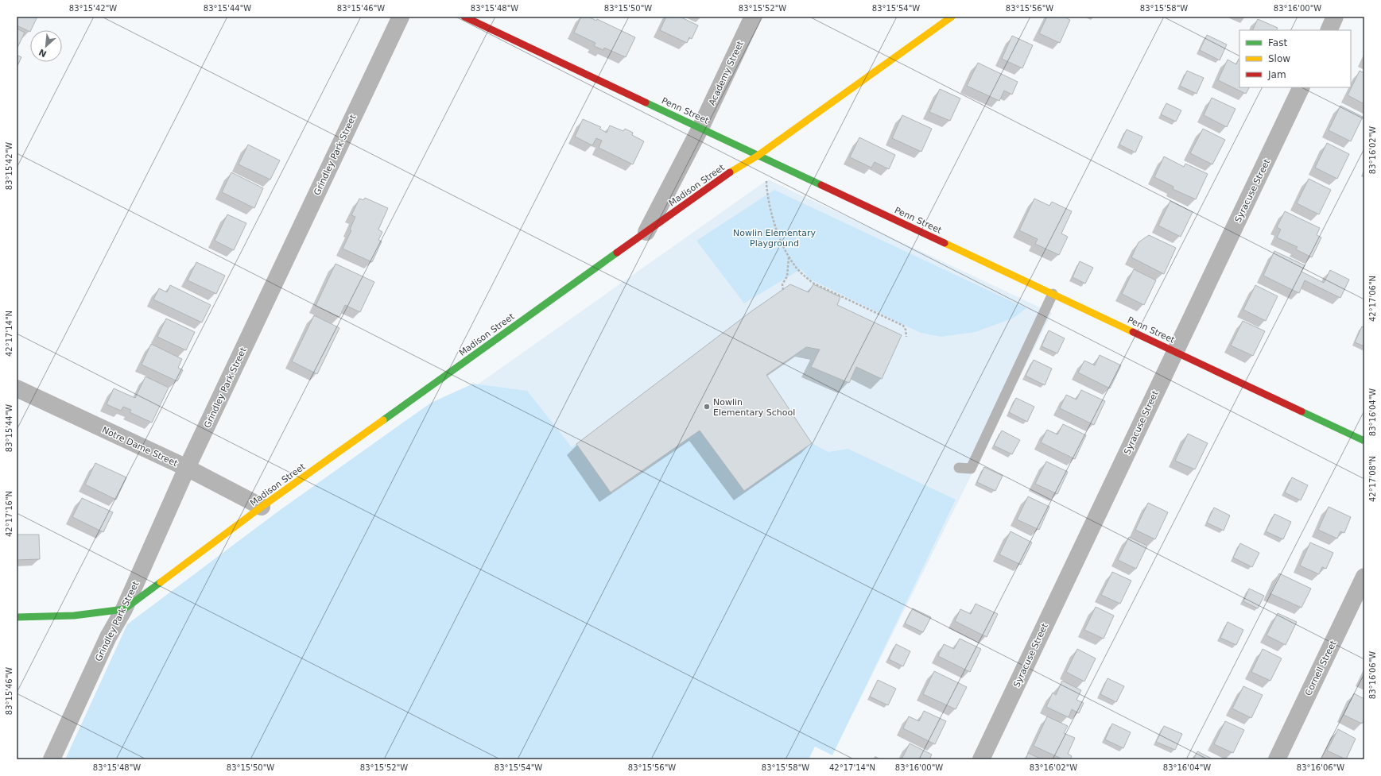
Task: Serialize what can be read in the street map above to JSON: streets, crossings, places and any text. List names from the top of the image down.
{
  "streets": {
    "street": [
      "Academy Street",
      "Penn Street",
      "Grindley Park Street",
      "Madison Street",
      "Syracuse Street",
      "Notre Dame Street",
      "Cornell Street"
    ]
  },
  "crossings": [
    ["Academy Street", "Penn Street"],
    ["Academy Street", "Madison Street"],
    ["Penn Street", "Madison Street"],
    ["Penn Street", "Syracuse Street"],
    ["Grindley Park Street", "Madison Street"],
    ["Grindley Park Street", "Notre Dame Street"],
    ["Madison Street", "Notre Dame Street"]
  ],
  "parks": ["Nowlin Elementary Playground"],
  "places": ["Nowlin Elementary School"],
  "legend": ["Fast", "Slow", "Jam"],
  "north": "bottom left",
  "coordinates": [
    "83°15'42\"W",
    "83°15'44\"W",
    "83°15'46\"W",
    "83°15'48\"W",
    "83°15'50\"W",
    "83°15'52\"W",
    "83°15'54\"W",
    "83°15'56\"W",
    "83°15'58\"W",
    "83°16'00\"W",
    "83°16'02\"W",
    "42°17'06\"N",
    "42°17'14\"N",
    "83°16'04\"W",
    "42°17'08\"N",
    "42°17'16\"N",
    "83°16'06\"W"
  ]
}
